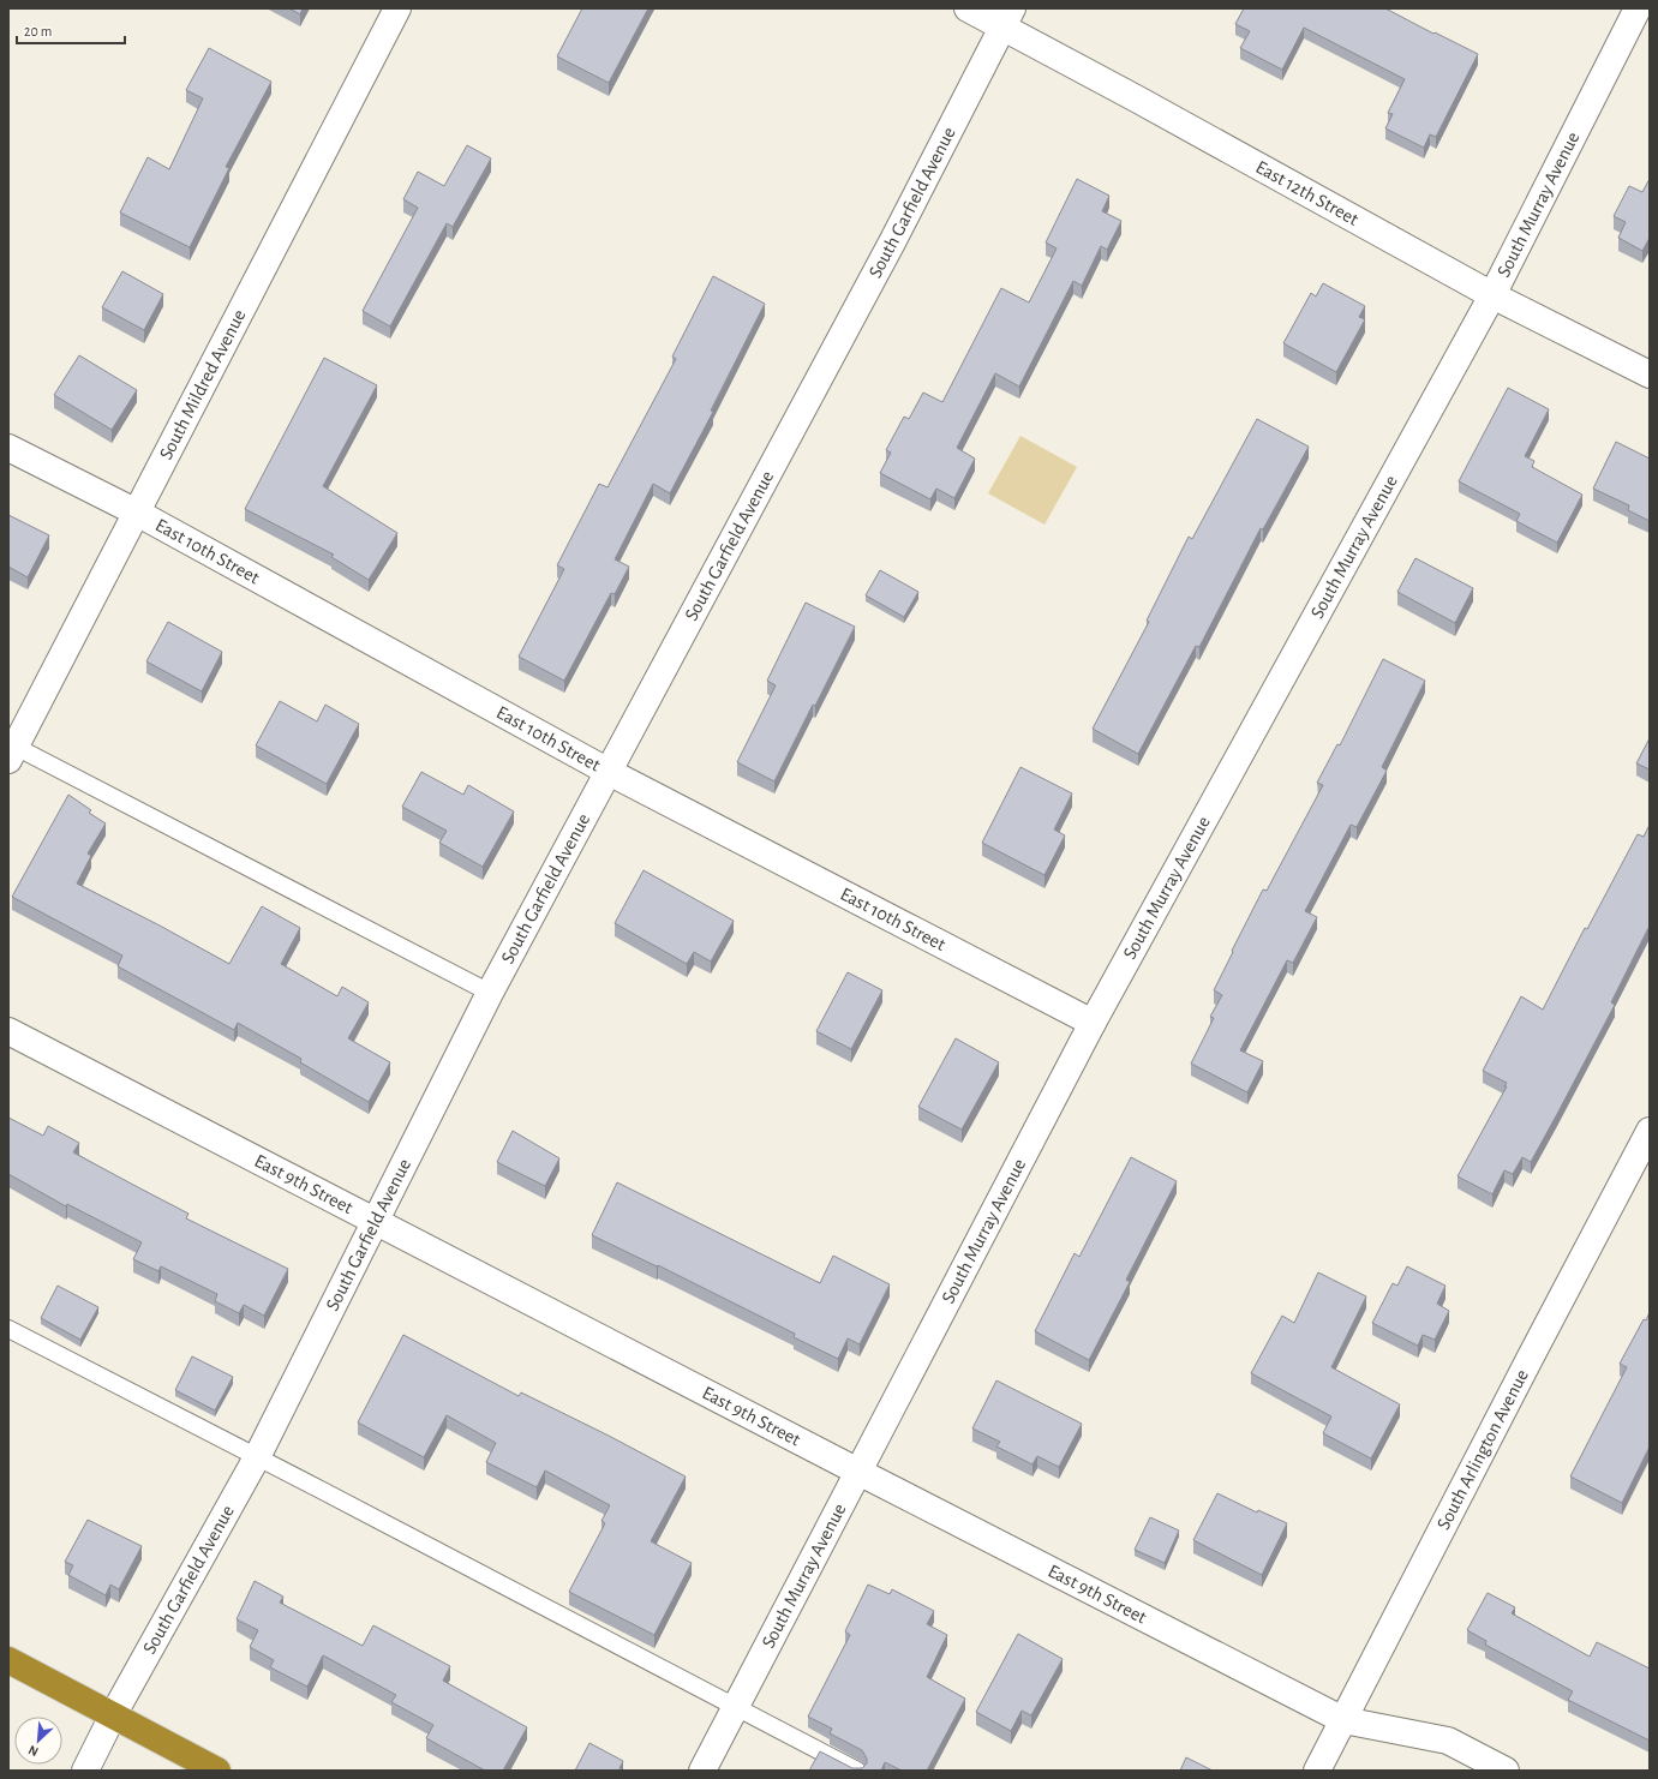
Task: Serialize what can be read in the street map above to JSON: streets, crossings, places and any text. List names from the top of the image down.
{
  "streets": {
    "street": [
      "East 12th Street",
      "South Garfield Avenue",
      "South Murray Avenue",
      "South Mildred Avenue",
      "East 10th Street",
      "East 9th Street",
      "South Arlington Avenue"
    ]
  },
  "crossings": [
    ["East 12th Street", "South Garfield Avenue"],
    ["East 12th Street", "South Murray Avenue"],
    ["South Garfield Avenue", "East 10th Street"],
    ["South Garfield Avenue", "East 9th Street"],
    ["South Murray Avenue", "East 10th Street"],
    ["South Murray Avenue", "East 9th Street"],
    ["South Mildred Avenue", "East 10th Street"],
    ["East 9th Street", "South Arlington Avenue"]
  ],
  "scale_bar": "20 m",
  "north": "bottom left"
}
